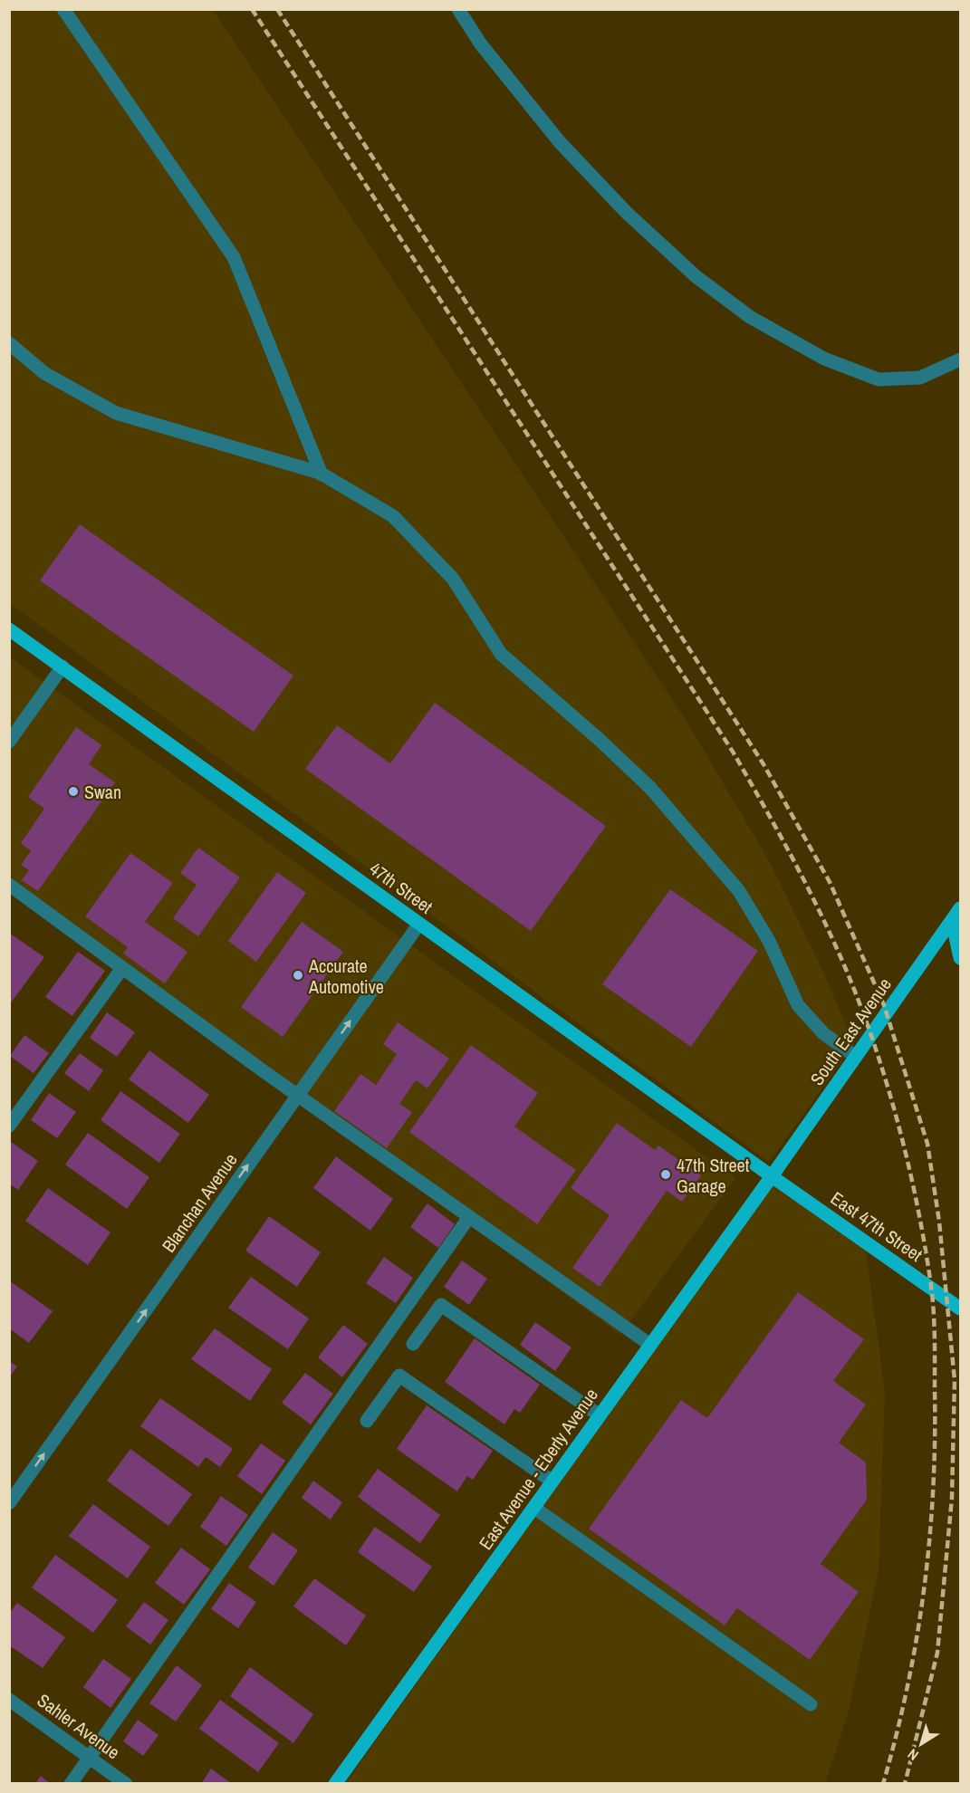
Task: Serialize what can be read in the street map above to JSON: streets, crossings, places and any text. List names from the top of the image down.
{
  "streets": {
    "main road": [
      "47th Street",
      "South East Avenue",
      "East 47th Street",
      "East Avenue - Eberly Avenue"
    ],
    "street": ["Blanchan Avenue", "Sahler Avenue"]
  },
  "crossings": [
    ["47th Street", "South East Avenue"],
    ["47th Street", "Blanchan Avenue"],
    ["47th Street", "East 47th Street"],
    ["47th Street", "East Avenue - Eberly Avenue"],
    ["South East Avenue", "East 47th Street"],
    ["South East Avenue", "East Avenue - Eberly Avenue"],
    ["East 47th Street", "East Avenue - Eberly Avenue"]
  ],
  "one_way": ["Blanchan Avenue"],
  "places": ["Swan", "Accurate Automotive", "47th Street Garage"],
  "north": "bottom left"
}
